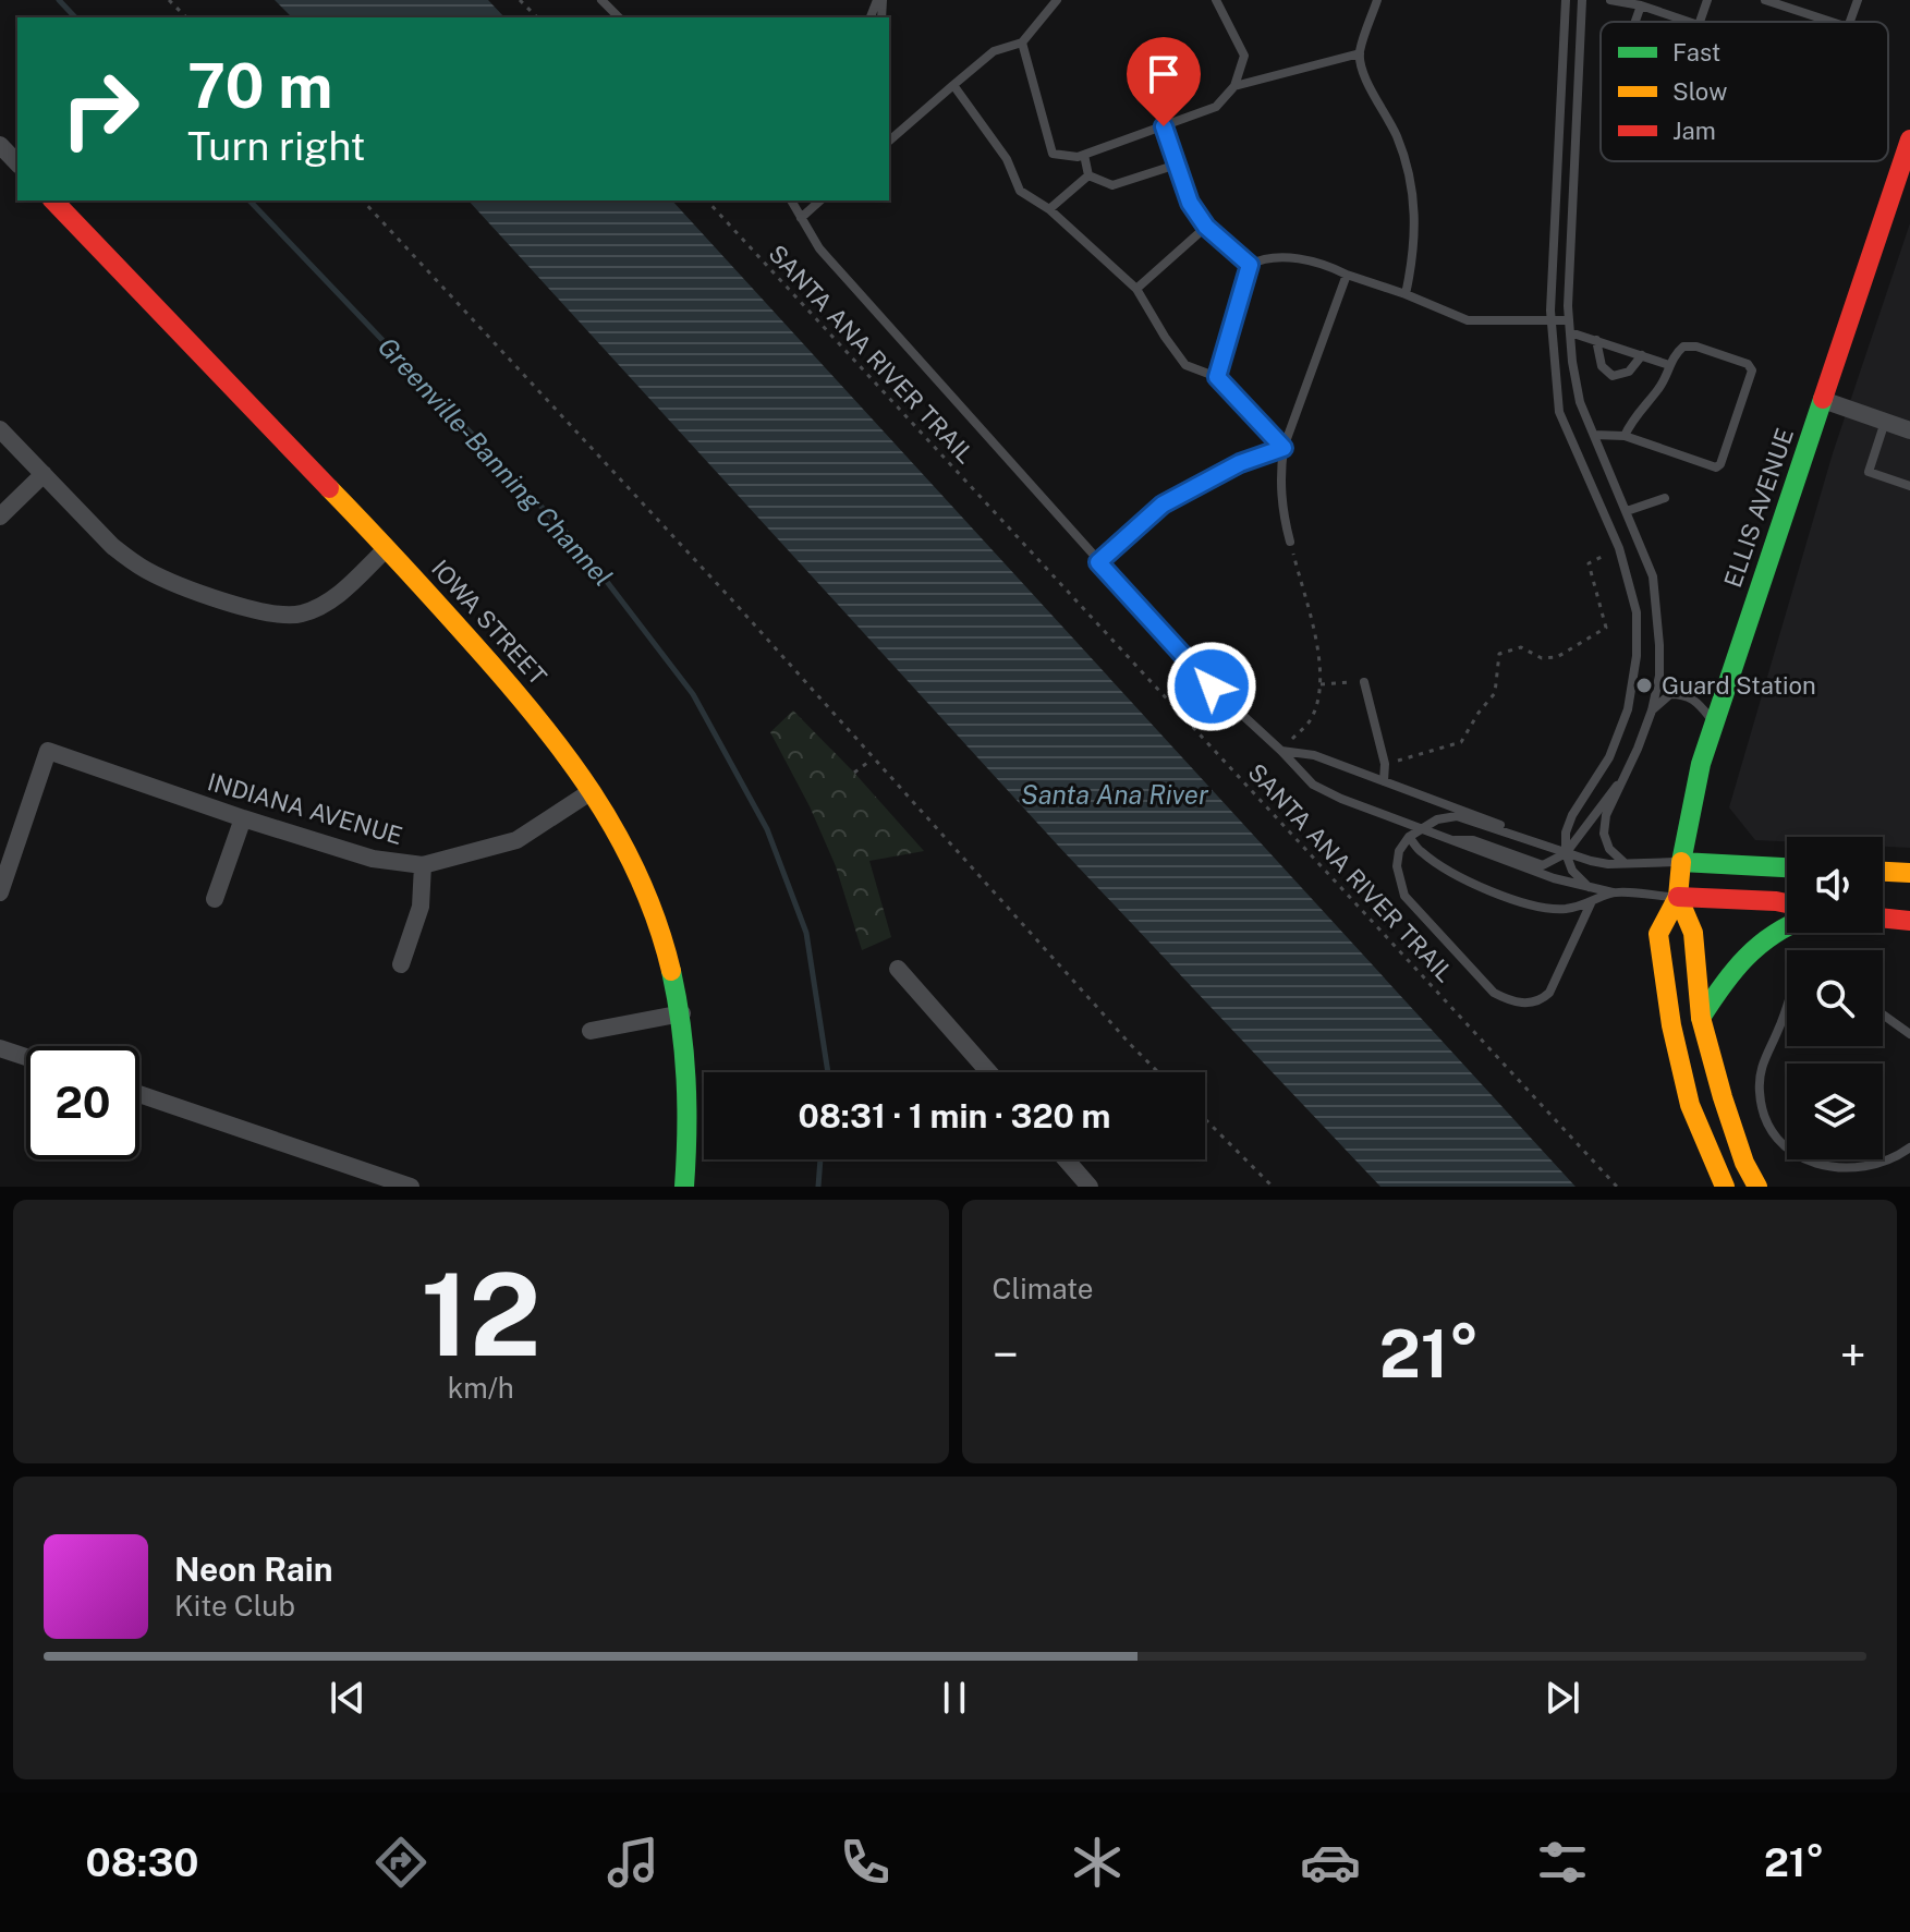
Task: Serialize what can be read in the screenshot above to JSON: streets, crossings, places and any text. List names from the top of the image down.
{
  "streets": {
    "main road": ["ELLIS AVENUE", "IOWA STREET"],
    "street": ["INDIANA AVENUE"],
    "path": ["SANTA ANA RIVER TRAIL"]
  },
  "crossings": [
    ["IOWA STREET", "INDIANA AVENUE"]
  ],
  "water": ["Greenville-Banning Channel", "Santa Ana River"],
  "places": ["Guard Station"],
  "legend": ["Fast", "Slow", "Jam"],
  "page": {
    "turn": ["70 m", "Turn right"],
    "limit": "20",
    "trip": "08:31 · 1 min · 320 m",
    "tile": [
      ["12", "km/h"],
      "Climate"
    ],
    "heat": ["−", "21°", "+"],
    "song": ["Neon Rain", "Kite Club"],
    "tabs": ["08:30", "21°"]
  }
}
